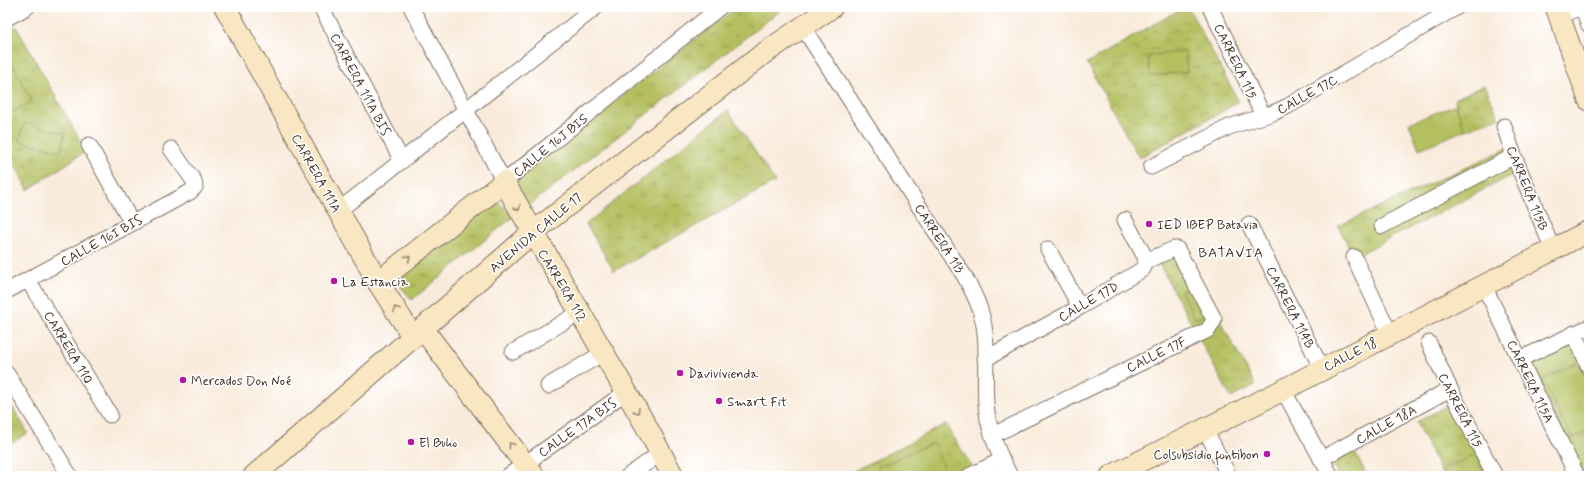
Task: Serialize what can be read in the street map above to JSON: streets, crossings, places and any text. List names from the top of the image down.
{
  "streets": {
    "street": [
      "CARRERA 115",
      "CARRERA 111A BIS",
      "CALLE 17C",
      "CALLE 16J BIS",
      "CARRERA 111A",
      "CARRERA 115B",
      "AVENIDA CALLE 17",
      "CARRERA 113",
      "CALLE 16I BIS",
      "CARRERA 112",
      "CALLE 17D",
      "CARRERA 114B",
      "CARRERA 110",
      "CALLE 17F",
      "CALLE 18",
      "CARRERA 115A",
      "CALLE 18A",
      "CALLE 17A BIS"
    ]
  },
  "crossings": [
    ["CARRERA 115", "CALLE 17C"],
    ["CARRERA 115", "CALLE 18A"],
    ["CALLE 16J BIS", "CARRERA 111A"],
    ["CALLE 16J BIS", "CARRERA 112"],
    ["CARRERA 111A", "AVENIDA CALLE 17"],
    ["CARRERA 111A", "CALLE 17A BIS"],
    ["CARRERA 115B", "CALLE 18"],
    ["AVENIDA CALLE 17", "CARRERA 113"],
    ["AVENIDA CALLE 17", "CARRERA 112"],
    ["CARRERA 113", "CALLE 17D"],
    ["CARRERA 113", "CALLE 17F"],
    ["CALLE 16I BIS", "CARRERA 110"],
    ["CARRERA 112", "CALLE 17A BIS"],
    ["CALLE 17D", "CALLE 17F"],
    ["CARRERA 114B", "CALLE 18"],
    ["CALLE 18", "CARRERA 115A"]
  ],
  "one_way": ["CARRERA 111A"],
  "districts": ["BATAVIA"],
  "places": [
    "IED IBEP Batavia",
    "La Estancia",
    "Davivivienda",
    "Mercados Don Noé",
    "Smart Fit",
    "El Buho",
    "Colsubsidio fontibon"
  ]
}
